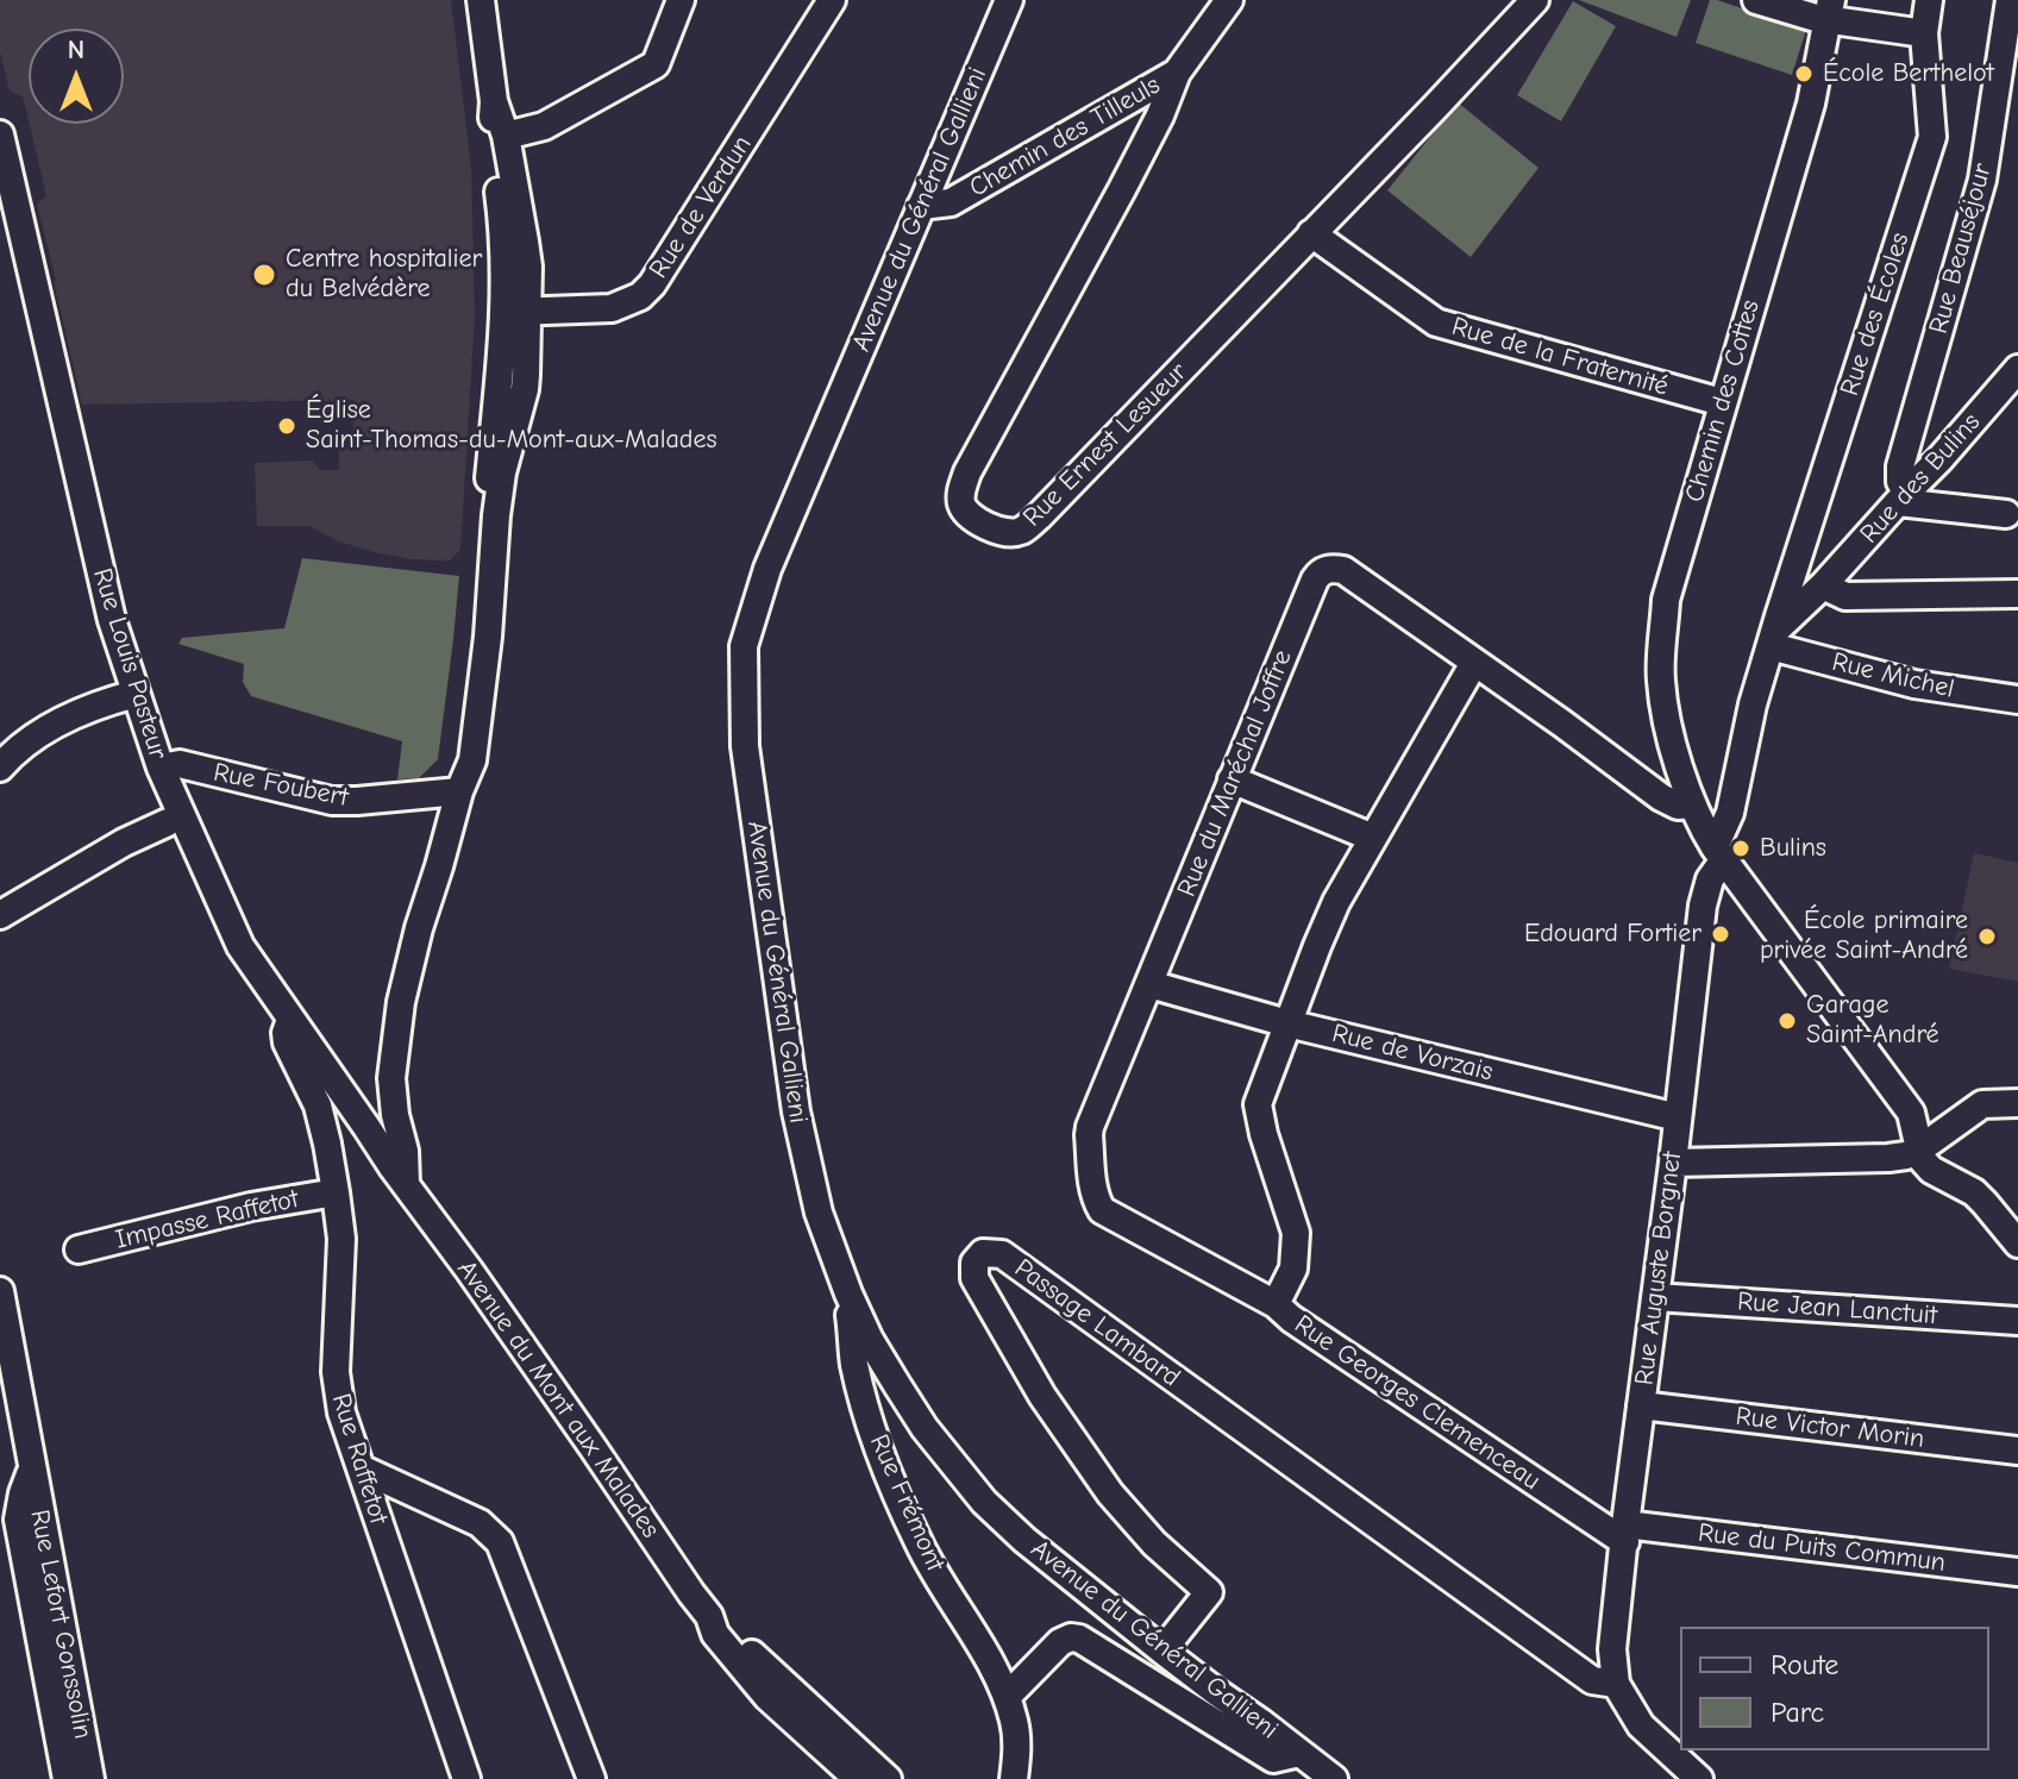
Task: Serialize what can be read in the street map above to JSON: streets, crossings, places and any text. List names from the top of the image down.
{
  "streets": {
    "street": [
      "Chemin des Tilleuls",
      "Rue de Verdun",
      "Avenue du Général Gallieni",
      "Rue Beauséjour",
      "Rue des Écoles",
      "Rue de la Fraternité",
      "Chemin des Cottes",
      "Rue Ernest Lesueur",
      "Rue des Bulins",
      "Rue Louis Pasteur",
      "Rue Michel",
      "Rue du Maréchal Joffre",
      "Rue Foubert",
      "Rue de Vorzais",
      "Impasse Raffetot",
      "Rue Auguste Borgnet",
      "Rue Jean Lanctuit",
      "Passage Lambard",
      "Avenue du Mont aux Malades",
      "Rue Georges Clemenceau",
      "Rue Victor Morin",
      "Rue Raffetot",
      "Rue Frémont",
      "Rue du Puits Commun",
      "Rue Lefort Gonssolin"
    ]
  },
  "crossings": [
    ["Chemin des Tilleuls", "Avenue du Général Gallieni"],
    ["Chemin des Tilleuls", "Rue Ernest Lesueur"],
    ["Avenue du Général Gallieni", "Passage Lambard"],
    ["Avenue du Général Gallieni", "Rue Frémont"],
    ["Rue Beauséjour", "Rue des Bulins"],
    ["Rue des Écoles", "Rue des Bulins"],
    ["Rue de la Fraternité", "Chemin des Cottes"],
    ["Rue de la Fraternité", "Rue Ernest Lesueur"],
    ["Chemin des Cottes", "Rue des Bulins"],
    ["Chemin des Cottes", "Rue du Maréchal Joffre"],
    ["Chemin des Cottes", "Rue Auguste Borgnet"],
    ["Rue des Bulins", "Rue Michel"],
    ["Rue des Bulins", "Rue Auguste Borgnet"],
    ["Rue Louis Pasteur", "Rue Foubert"],
    ["Rue Louis Pasteur", "Avenue du Mont aux Malades"],
    ["Rue Louis Pasteur", "Rue Raffetot"],
    ["Rue du Maréchal Joffre", "Rue de Vorzais"],
    ["Rue du Maréchal Joffre", "Rue Georges Clemenceau"],
    ["Rue de Vorzais", "Rue Auguste Borgnet"],
    ["Rue de Vorzais", "Rue Georges Clemenceau"],
    ["Impasse Raffetot", "Rue Raffetot"],
    ["Rue Auguste Borgnet", "Rue Jean Lanctuit"],
    ["Rue Auguste Borgnet", "Passage Lambard"],
    ["Rue Auguste Borgnet", "Rue Georges Clemenceau"],
    ["Rue Auguste Borgnet", "Rue Victor Morin"],
    ["Rue Auguste Borgnet", "Rue du Puits Commun"],
    ["Rue Georges Clemenceau", "Rue du Puits Commun"]
  ],
  "places": [
    "École Berthelot",
    "Centre hospitalier du Belvédère",
    "Église Saint-Thomas-du-Mont-aux-Malades",
    "Bulins",
    "Edouard Fortier",
    "École primaire privée Saint-André",
    "Garage Saint-André"
  ],
  "legend": ["Route", "Parc"],
  "north": "top"
}
